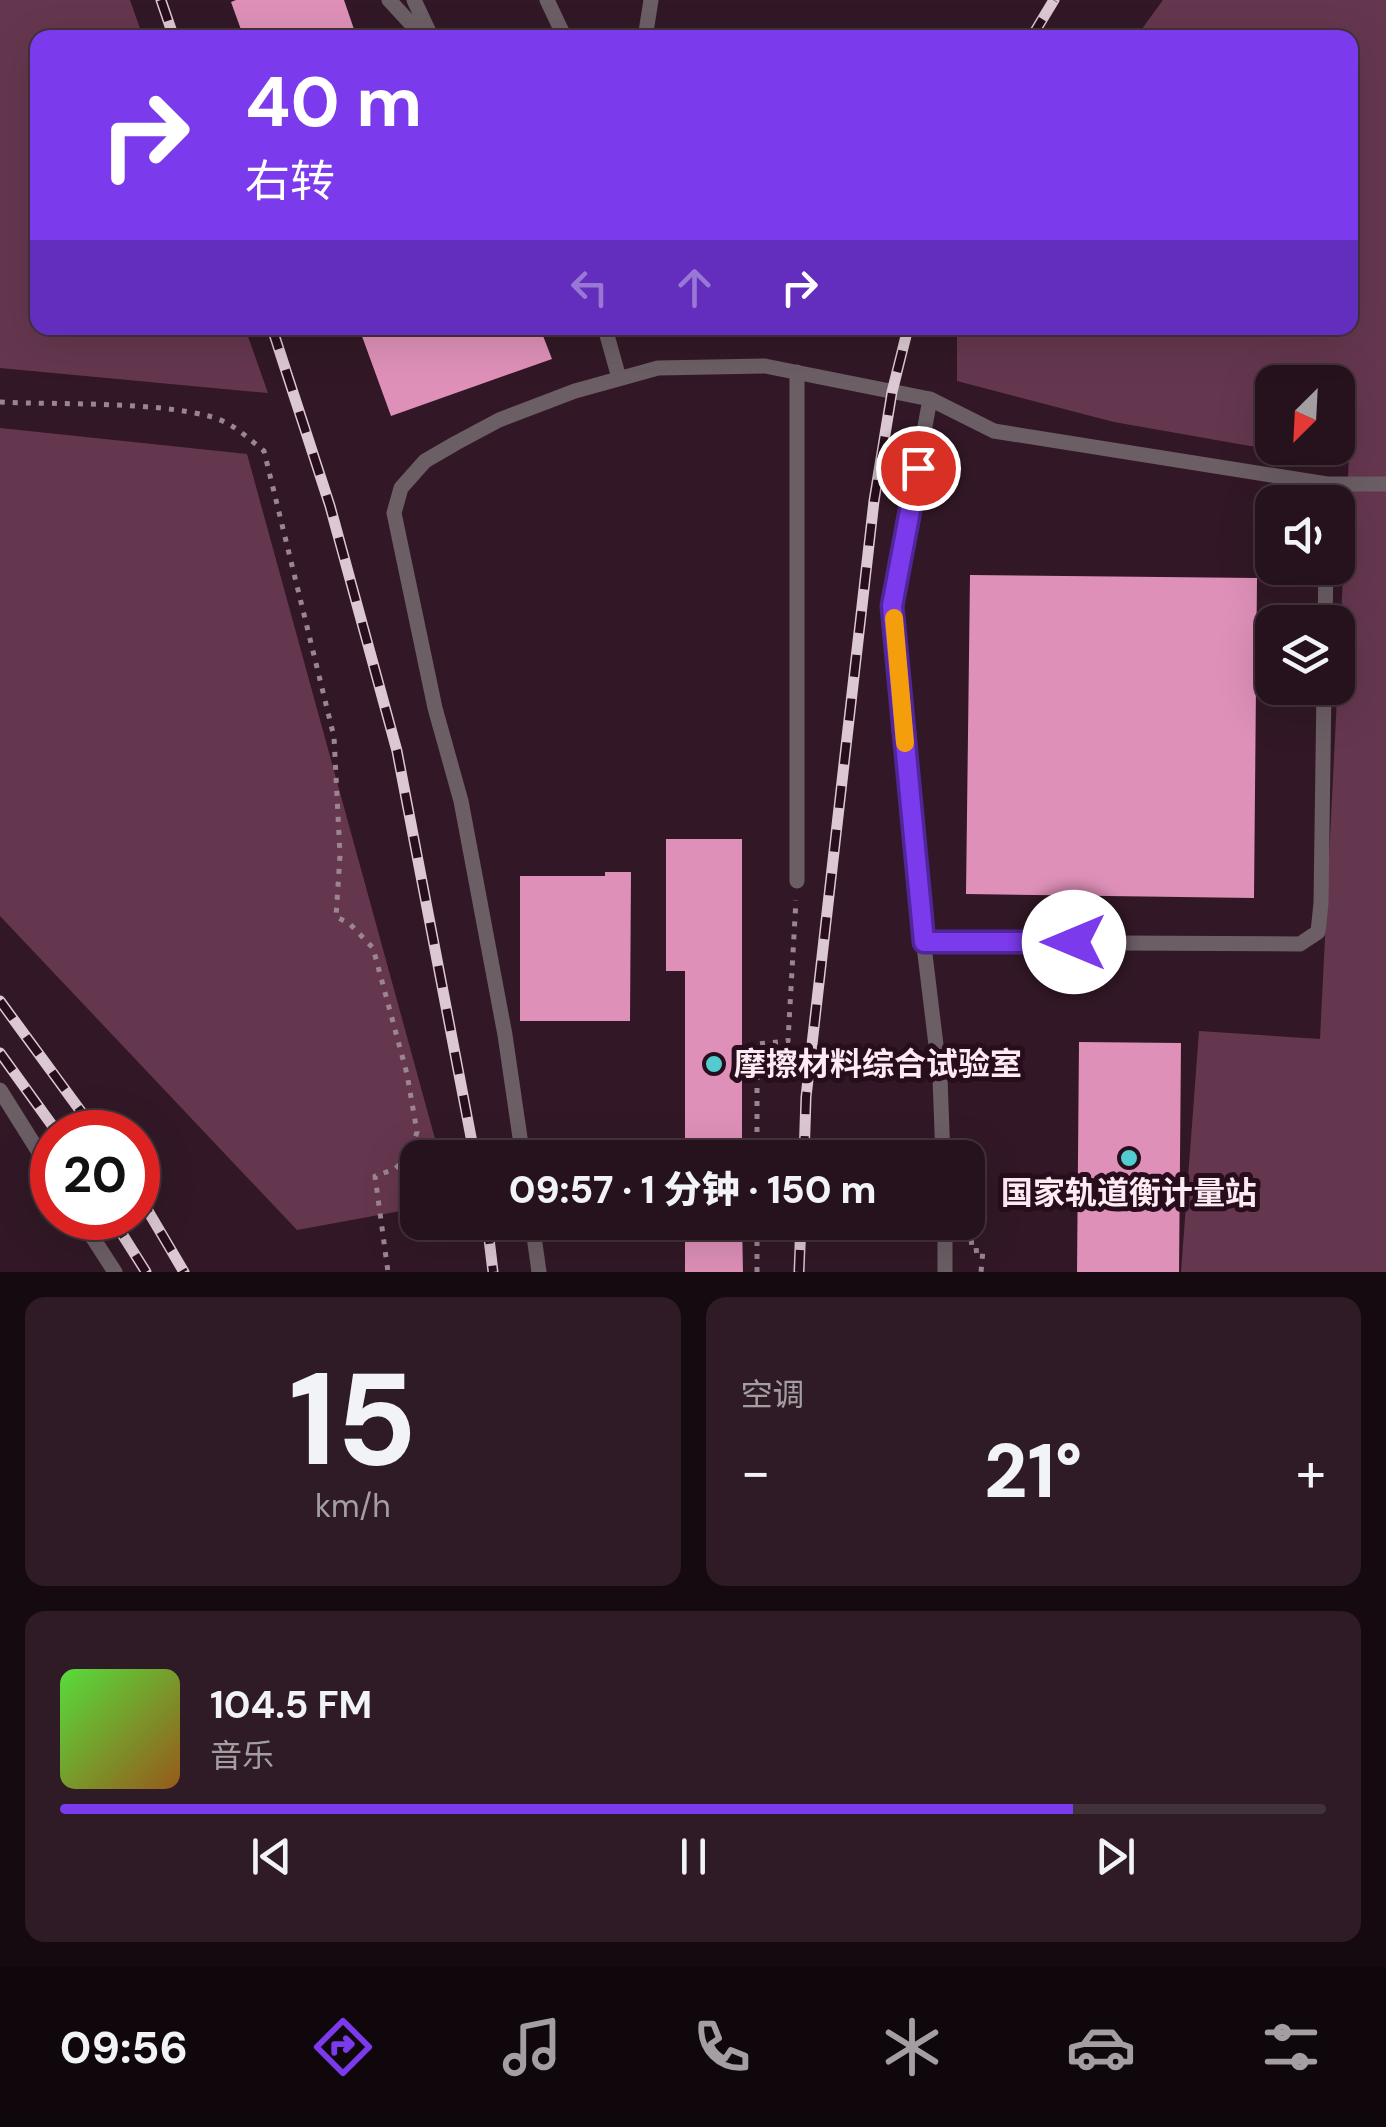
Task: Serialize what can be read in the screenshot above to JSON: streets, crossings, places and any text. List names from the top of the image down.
{
  "places": ["摩擦材料综合试验室", "国家轨道衡计量站"],
  "north": "bottom left",
  "page": {
    "turn": ["40 m", "右转"],
    "limit": "20",
    "trip": "09:57 · 1 分钟 · 150 m",
    "tile": [
      ["15", "km/h"],
      "空调"
    ],
    "heat": ["−", "21°", "+"],
    "song": ["104.5 FM", "音乐"],
    "tabs": "09:56"
  }
}
